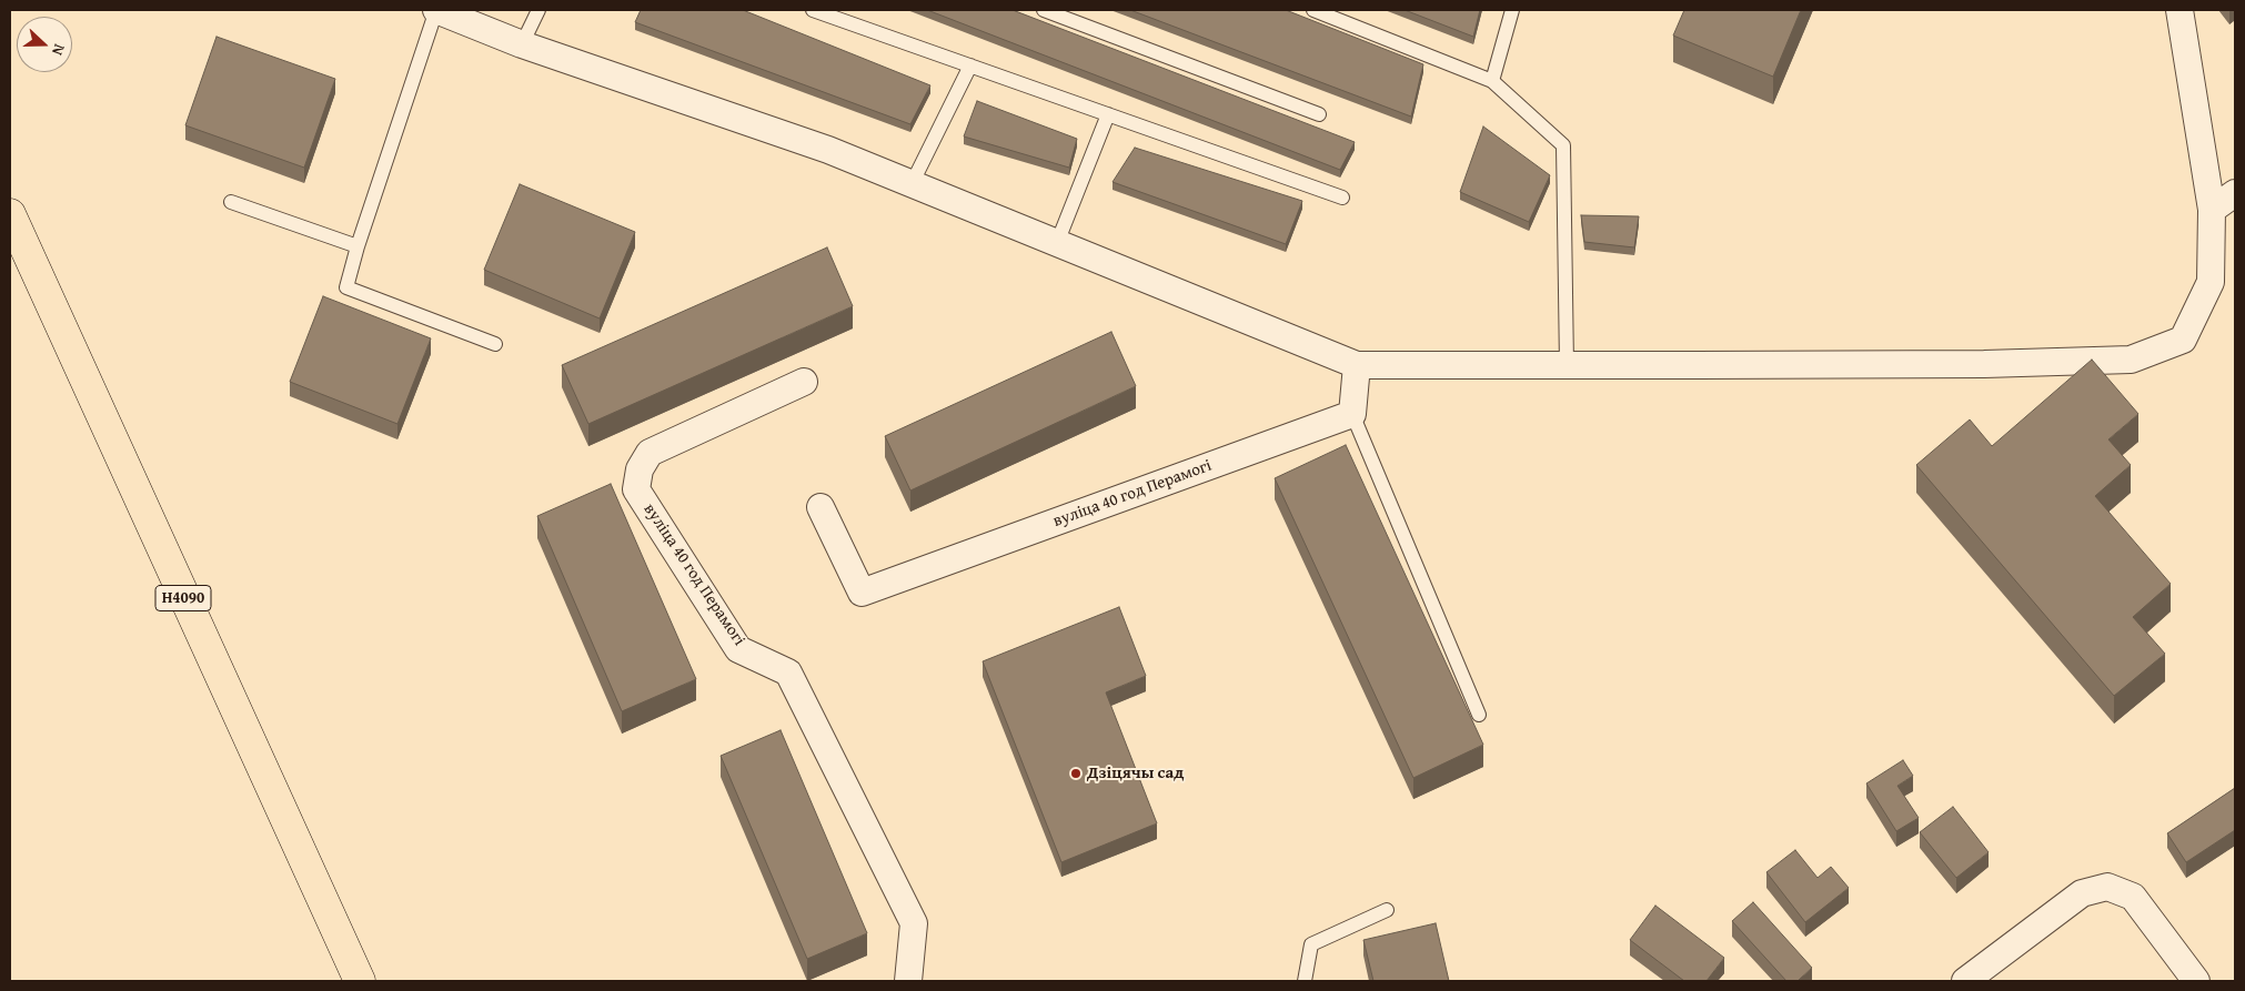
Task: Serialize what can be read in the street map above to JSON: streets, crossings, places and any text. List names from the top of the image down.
{
  "streets": {
    "main road": ["Н4090"],
    "street": ["вуліца 40 год Перамогі"]
  },
  "places": ["Дзіцячы сад"],
  "north": "right"
}
